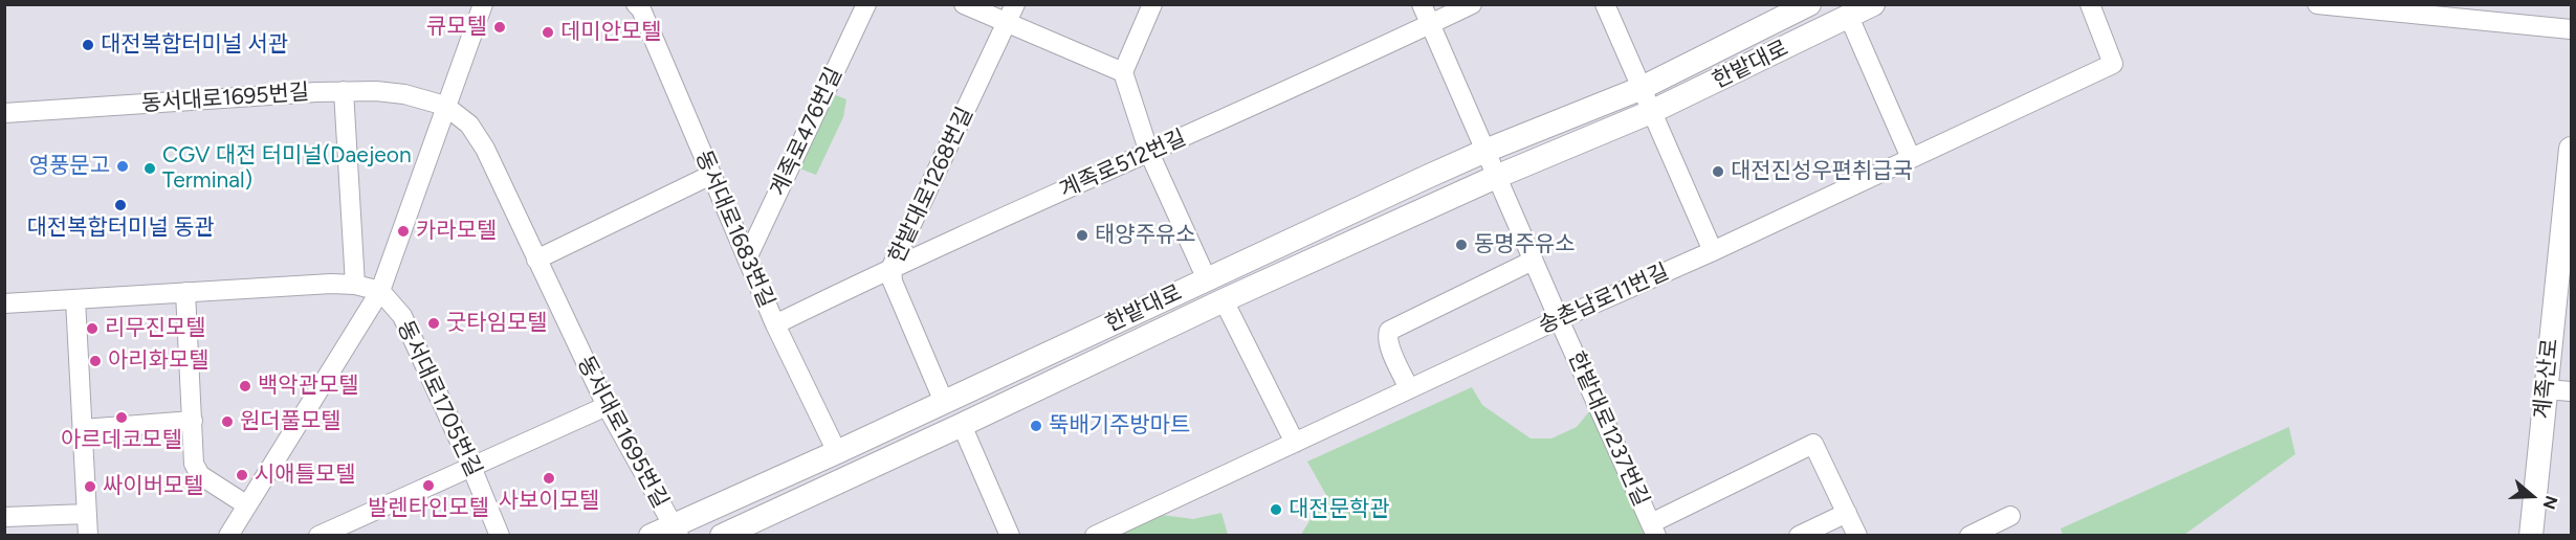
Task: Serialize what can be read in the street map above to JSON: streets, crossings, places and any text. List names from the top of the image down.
{
  "streets": {
    "main road": ["한밭대로", "계족산로"],
    "street": [
      "동서대로1695번길",
      "계족로476번길",
      "계족로512번길",
      "한밭대로1268번길",
      "동서대로1683번길",
      "송촌남로11번길",
      "동서대로1705번길",
      "한밭대로1237번길"
    ]
  },
  "crossings": [
    ["한밭대로", "동서대로1695번길"],
    ["한밭대로", "한밭대로1268번길"],
    ["한밭대로", "동서대로1683번길"],
    ["한밭대로", "한밭대로1237번길"],
    ["계족로476번길", "동서대로1683번길"],
    ["계족로512번길", "한밭대로1268번길"],
    ["계족로512번길", "동서대로1683번길"],
    ["계족로512번길", "한밭대로1237번길"],
    ["송촌남로11번길", "한밭대로1237번길"]
  ],
  "places": [
    "큐모텔",
    "데미안모텔",
    "대전복합터미널 서관",
    "영풍문고",
    "CGV 대전 터미널(Daejeon Terminal)",
    "대전진성우편취급국",
    "대전복합터미널 동관",
    "카라모텔",
    "태양주유소",
    "동명주유소",
    "굿타임모텔",
    "리무진모텔",
    "아리화모텔",
    "백악관모텔",
    "아르데코모텔",
    "원더풀모텔",
    "뚝배기주방마트",
    "시애틀모텔",
    "사보이모텔",
    "발렌타인모텔",
    "싸이버모텔",
    "대전문학관"
  ],
  "north": "right"
}
